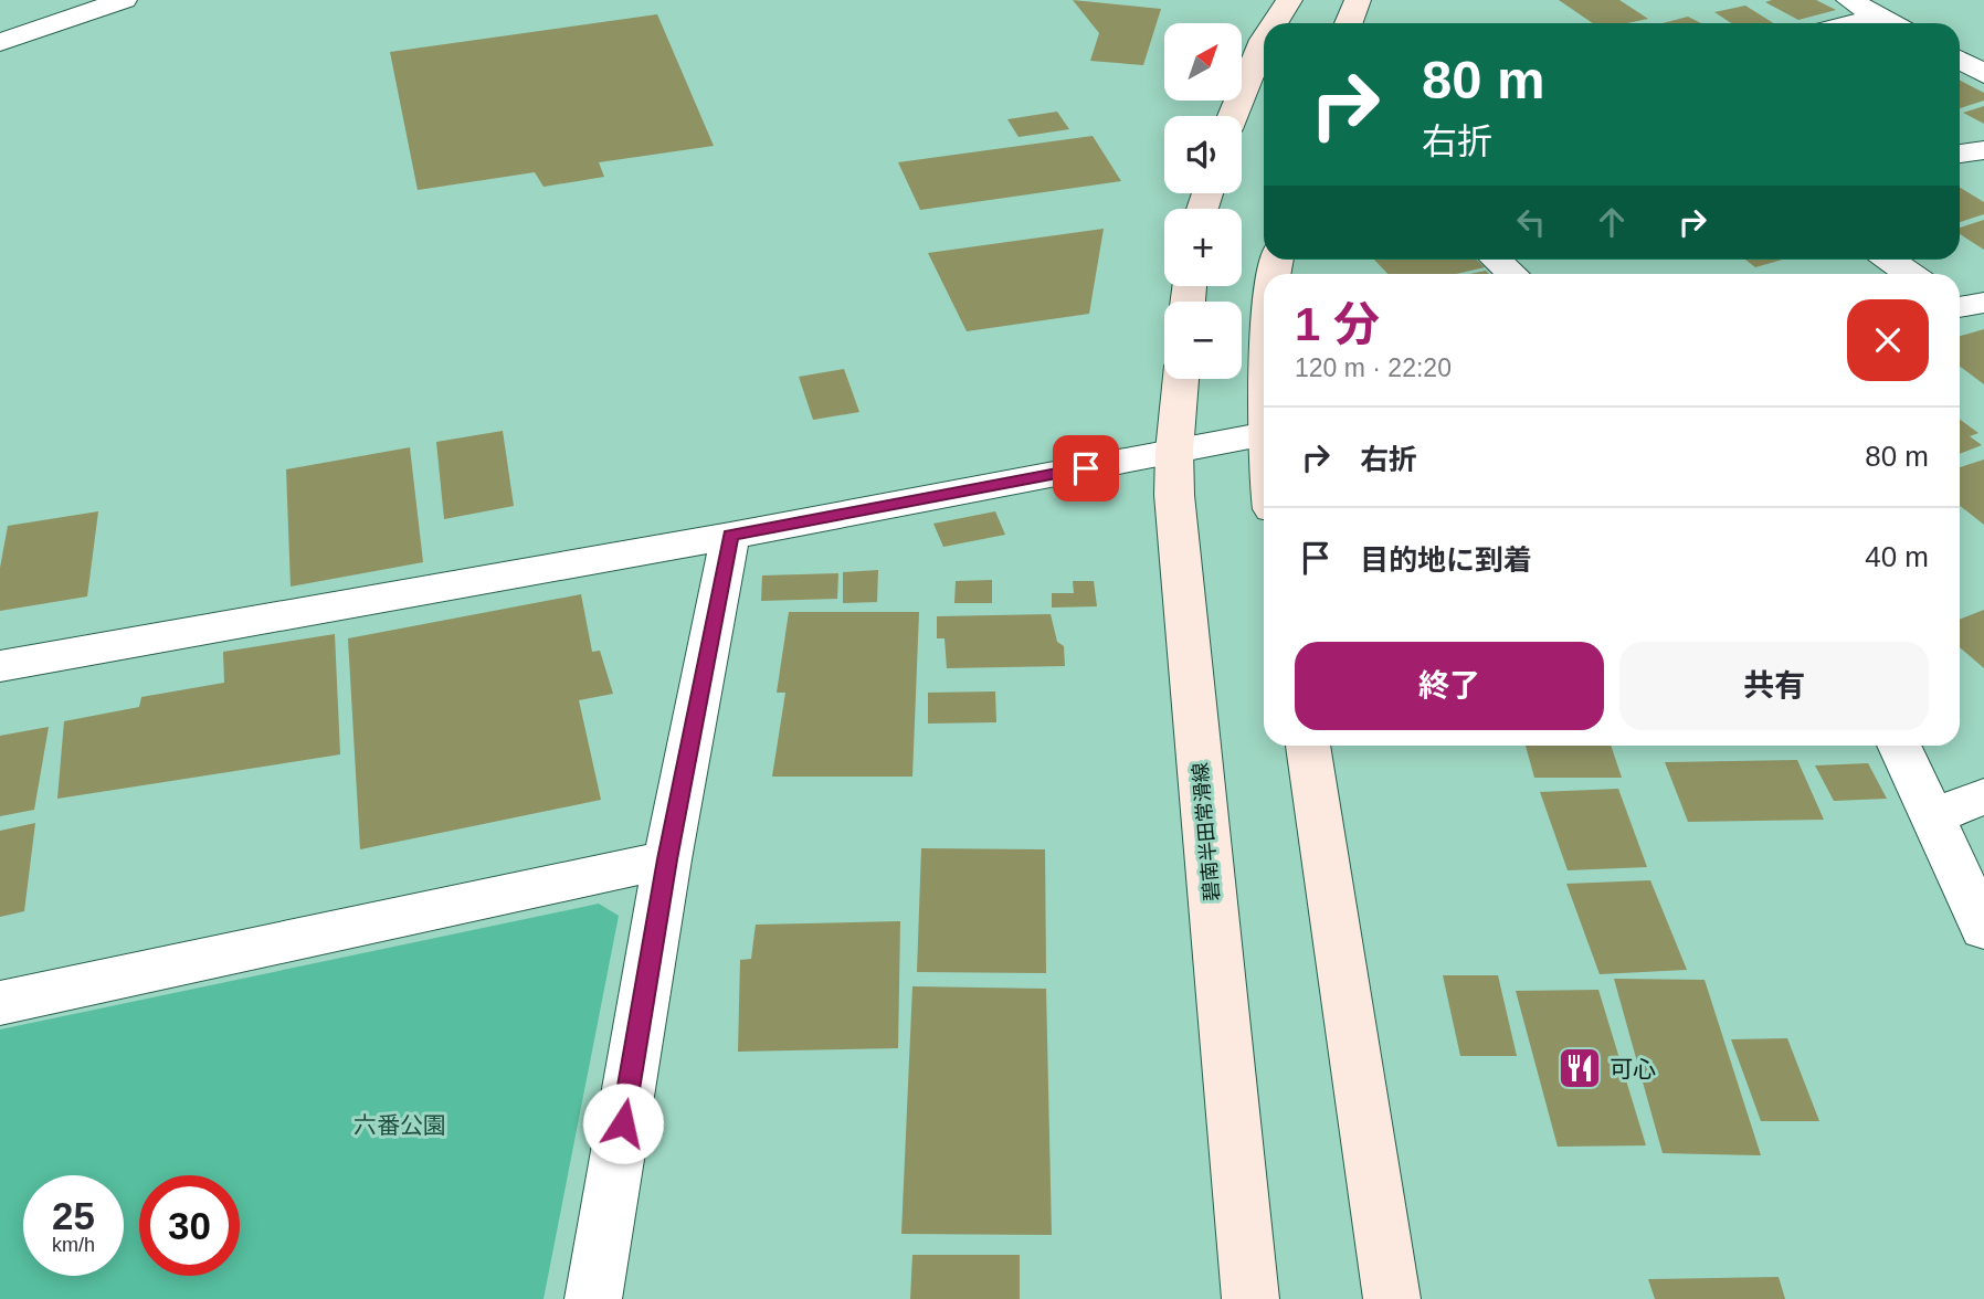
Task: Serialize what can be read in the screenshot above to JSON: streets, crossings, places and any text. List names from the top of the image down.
{
  "streets": {
    "main road": ["碧南半田常滑線"]
  },
  "parks": ["六番公園"],
  "places": {
    "restaurant": ["可心"]
  },
  "north": "top right",
  "page": {
    "map_buttons": ["+", "−"],
    "turn": ["80 m", "右折"],
    "heading": ["1 分", "120 m · 22:20"],
    "list": [
      {
        "name": "右折",
        "value": "80 m"
      },
      {
        "name": "目的地に到着",
        "value": "40 m"
      }
    ],
    "buttons": ["終了", "共有"],
    "speed": "25 km/h",
    "limit": "30"
  }
}
